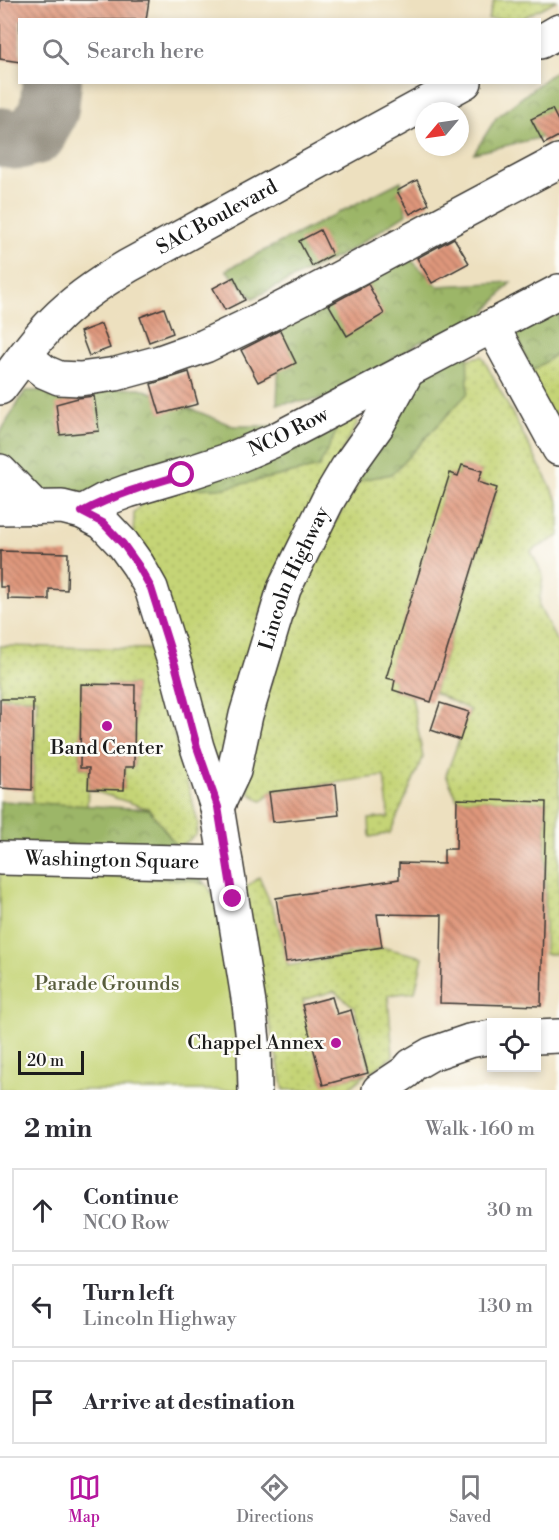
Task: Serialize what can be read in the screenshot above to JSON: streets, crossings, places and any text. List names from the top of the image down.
{
  "streets": {
    "street": [
      "SAC Boulevard",
      "NCO Row",
      "Lincoln Highway",
      "Washington Square"
    ]
  },
  "crossings": [
    ["NCO Row", "Lincoln Highway"]
  ],
  "parks": ["Parade Grounds"],
  "places": ["Band Center", "Chappel Annex"],
  "scale_bar": "20 m",
  "north": "bottom left",
  "page": {
    "search": "Search here",
    "scale": "20 m",
    "heading": ["2 min", "Walk · 160 m"],
    "list": [
      ["Continue", "NCO Row", "30 m"],
      ["Turn left", "Lincoln Highway", "130 m"],
      "Arrive at destination"
    ],
    "nav": ["Map", "Directions", "Saved"]
  }
}
